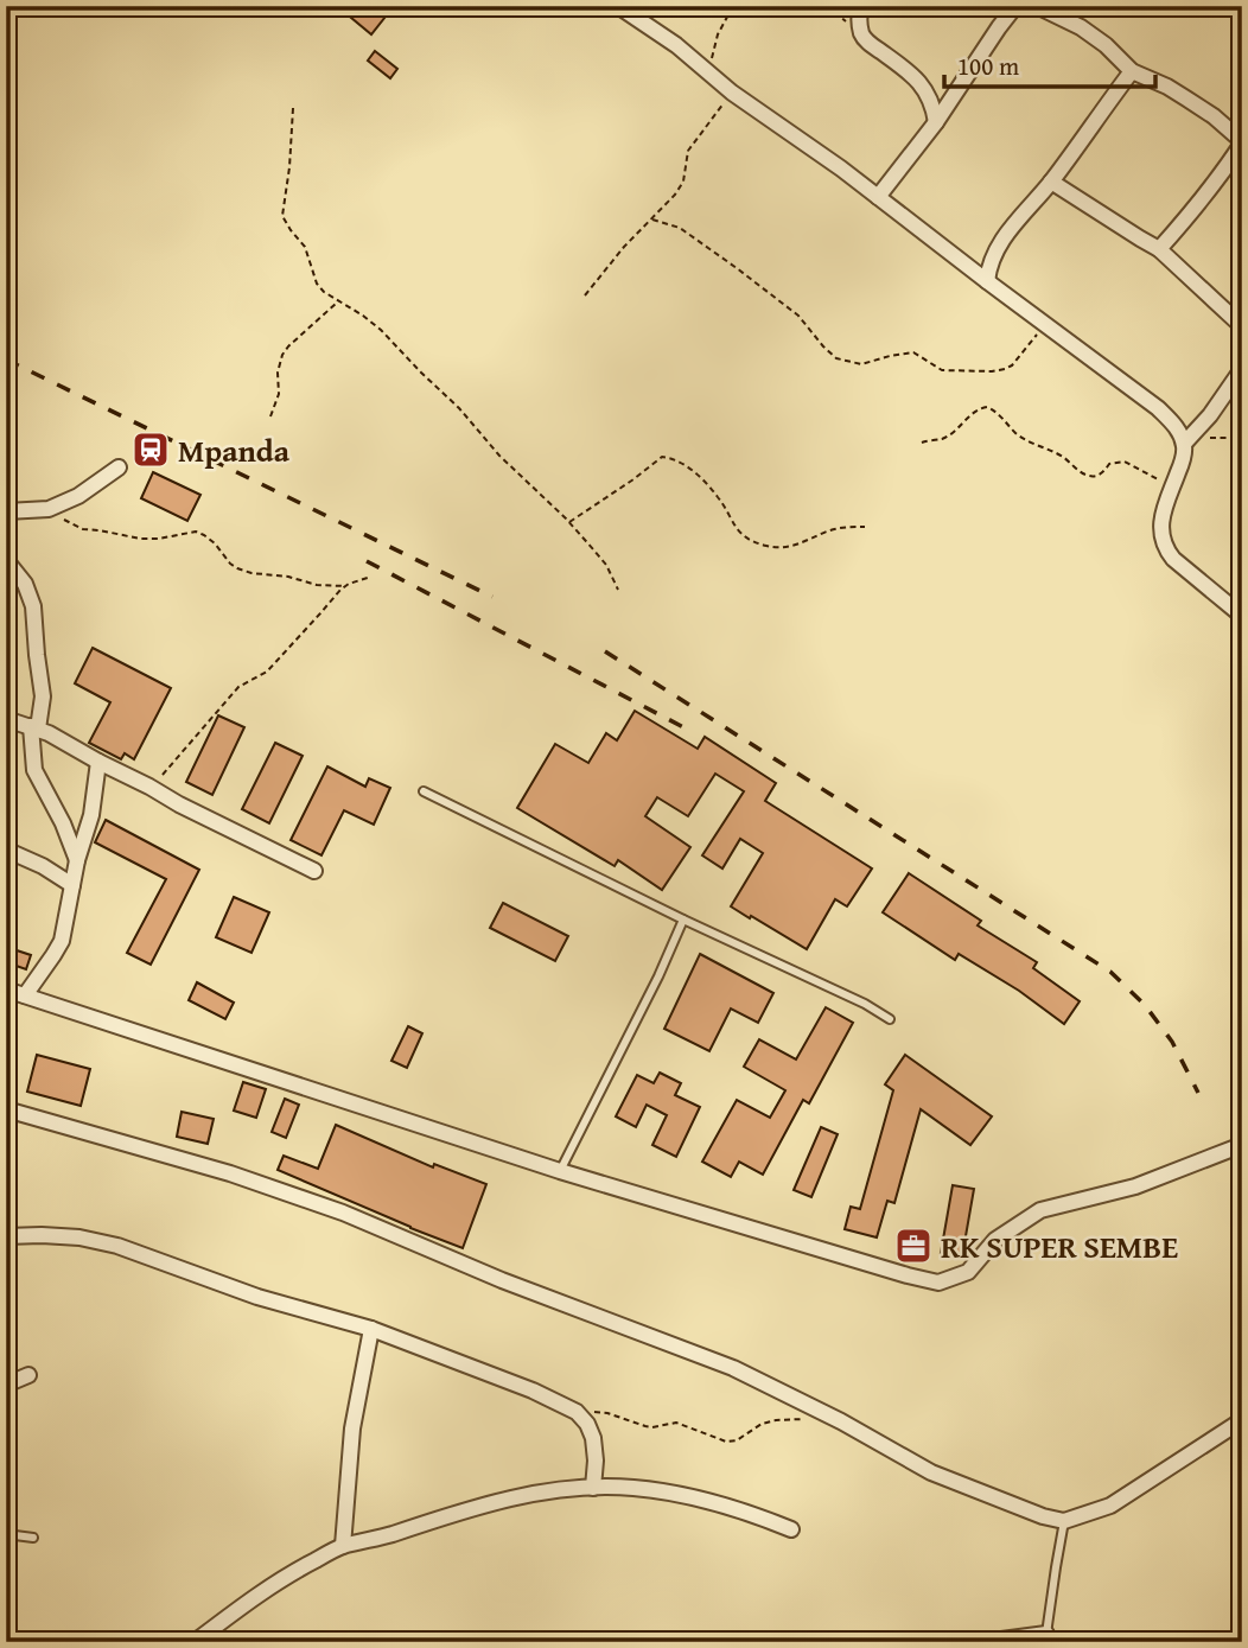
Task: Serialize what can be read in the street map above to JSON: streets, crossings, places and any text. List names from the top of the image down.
{
  "places": {
    "station": ["Mpanda"],
    "office": ["RK SUPER SEMBE"]
  },
  "scale_bar": "100 m"
}
